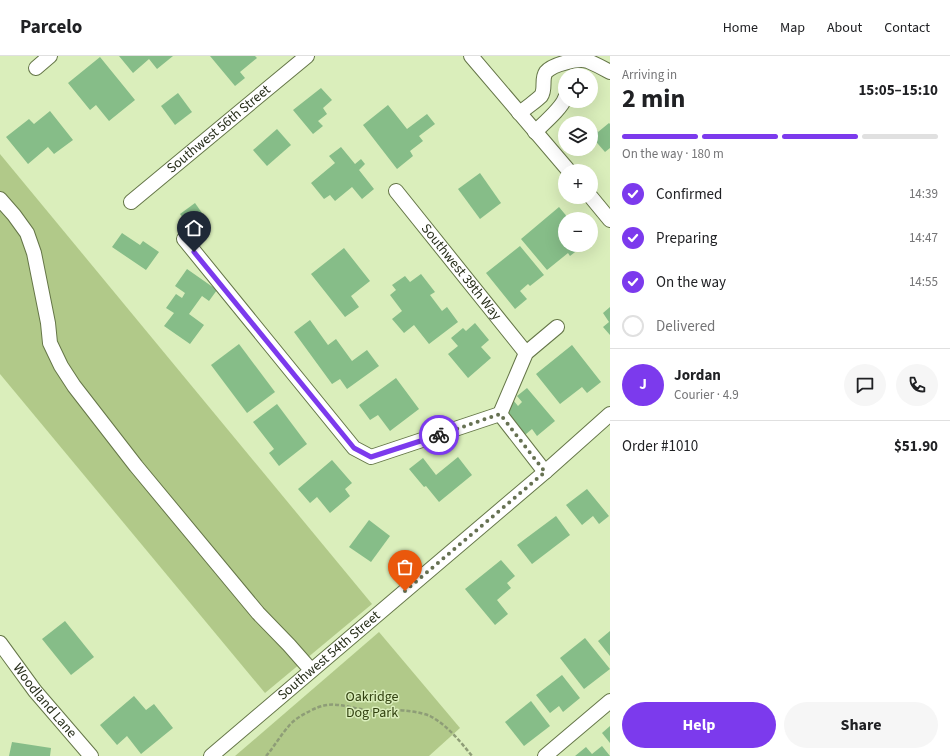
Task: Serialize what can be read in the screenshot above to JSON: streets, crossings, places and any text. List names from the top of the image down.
{
  "streets": {
    "street": [
      "Southwest 56th Street",
      "Southwest 39th Way",
      "Southwest 54th Street",
      "Woodland Lane"
    ]
  },
  "parks": ["Oakridge Dog Park"],
  "page": {
    "header": "Parcelo",
    "nav": [
      "Home",
      "Map",
      "About",
      "Contact"
    ],
    "heading": ["2 min", "Arriving in", "15:05–15:10"],
    "panel": [
      "Jordan",
      "Courier · 4.9",
      "Order #1010",
      "$51.90"
    ],
    "map_buttons": ["+", "−"],
    "bar": "On the way · 180 m",
    "list": [
      ["Confirmed", "14:39"],
      ["Preparing", "14:47"],
      ["On the way", "14:55"],
      "Delivered"
    ],
    "round": "J",
    "buttons": ["Help", "Share"]
  }
}
